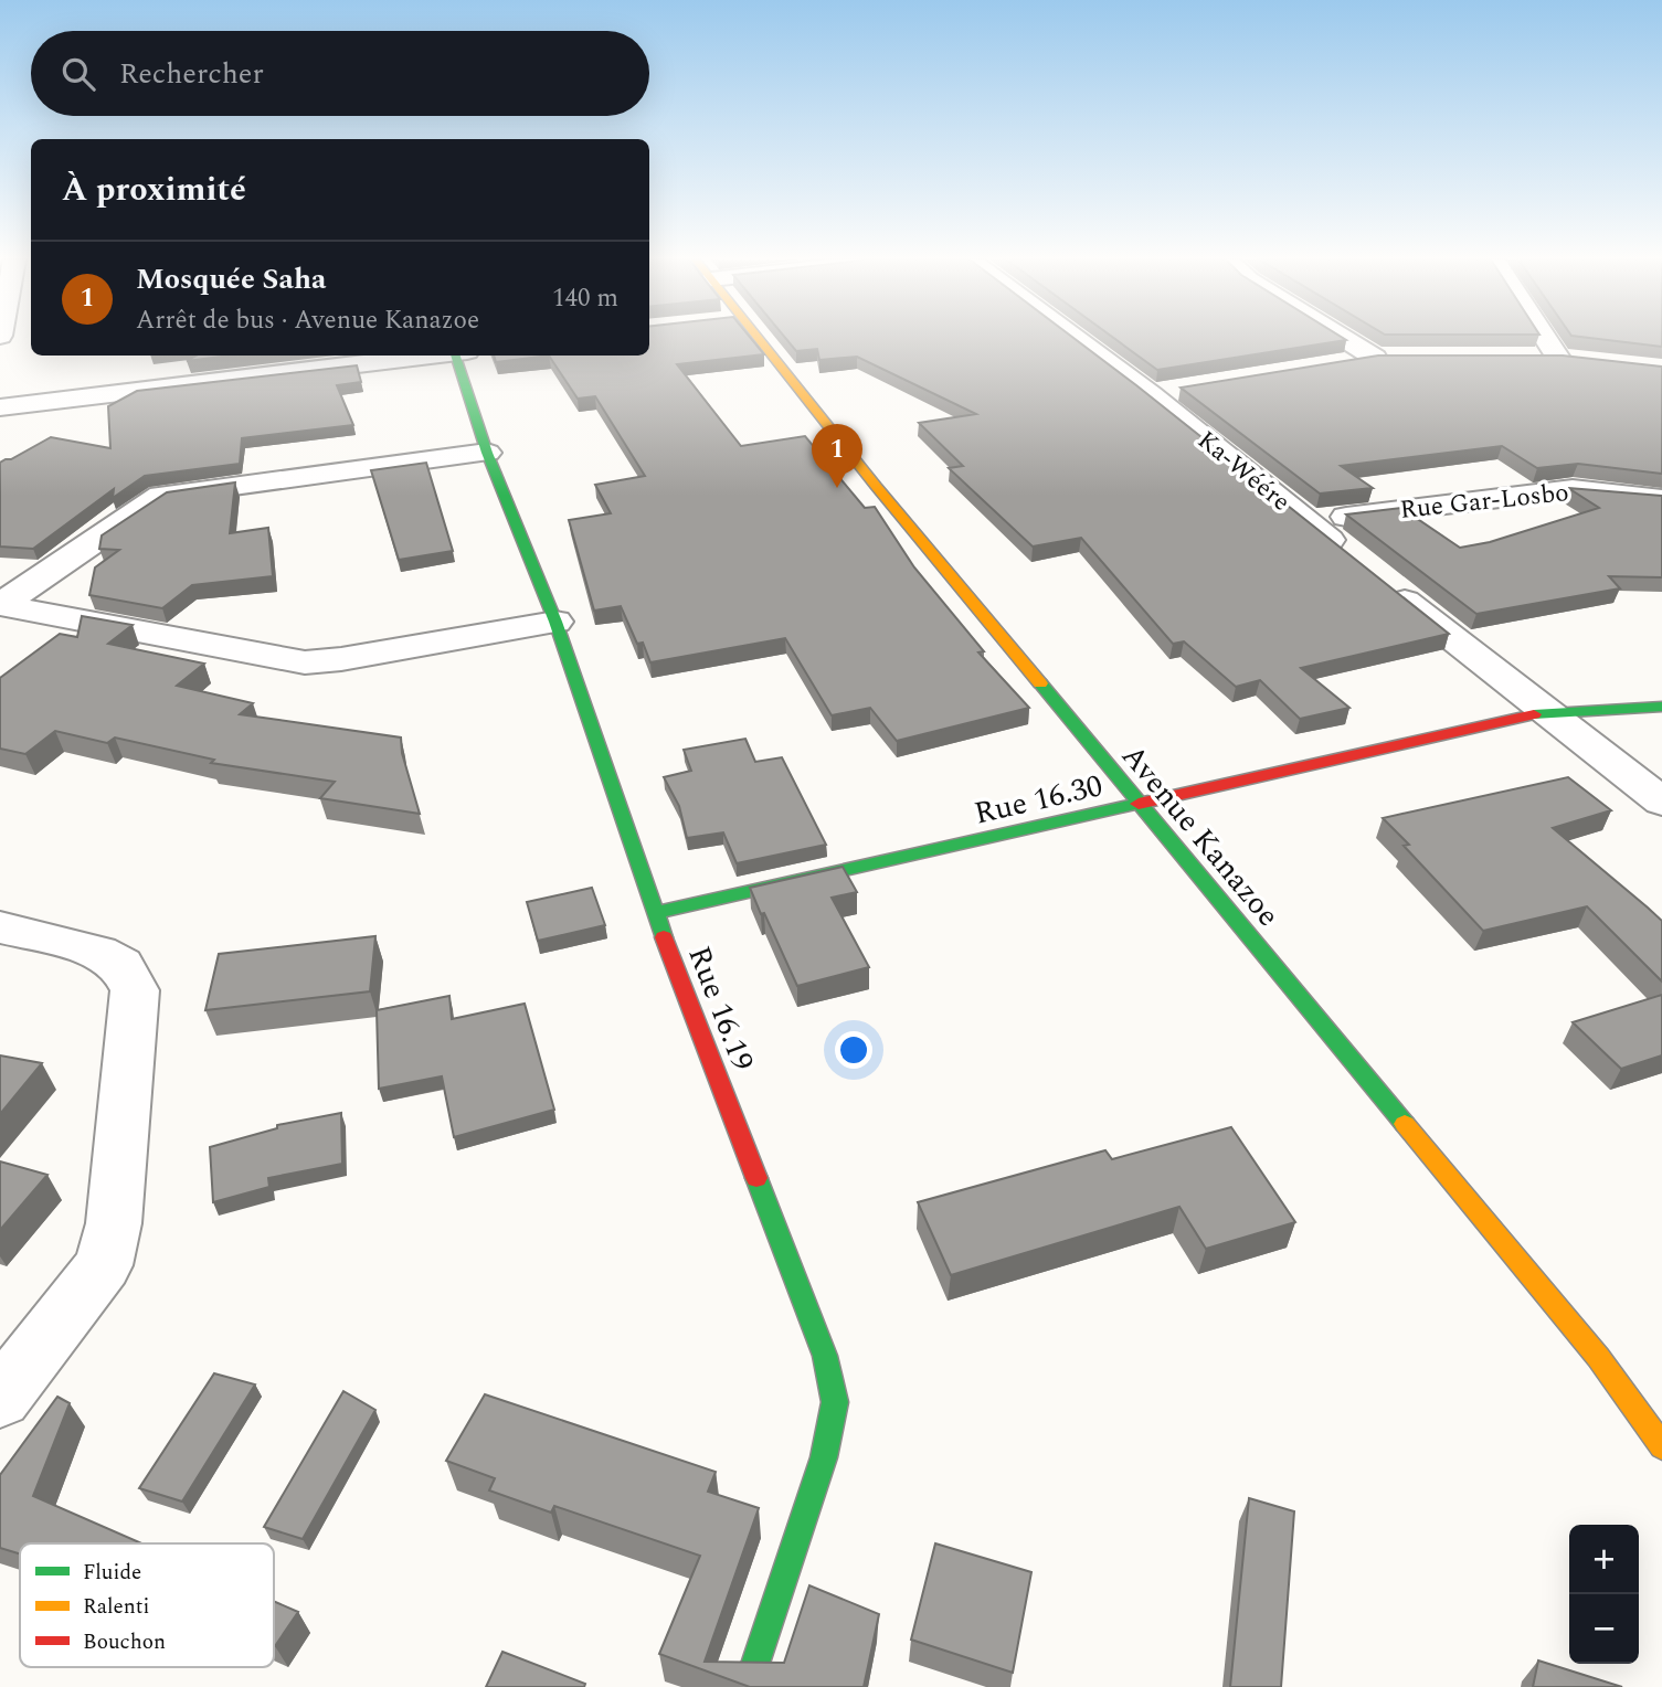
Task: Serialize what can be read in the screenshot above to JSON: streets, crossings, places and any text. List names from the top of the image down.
{
  "streets": {
    "street": [
      "Ka-Wéére",
      "Rue Gar-Losbo",
      "Rue 16.30",
      "Avenue Kanazoe",
      "Rue 16.19"
    ]
  },
  "crossings": [
    ["Ka-Wéére", "Rue Gar-Losbo"],
    ["Ka-Wéére", "Rue 16.30"],
    ["Rue 16.30", "Avenue Kanazoe"],
    ["Rue 16.30", "Rue 16.19"]
  ],
  "legend": ["Fluide", "Ralenti", "Bouchon"],
  "page": {
    "search": "Rechercher",
    "heading": "À proximité",
    "list": [
      {
        "mark": "1",
        "name": "Mosquée Saha",
        "note": "Arrêt de bus · Avenue Kanazoe",
        "value": "140 m"
      }
    ],
    "pins": "1",
    "map_buttons": ["+", "−"]
  }
}
